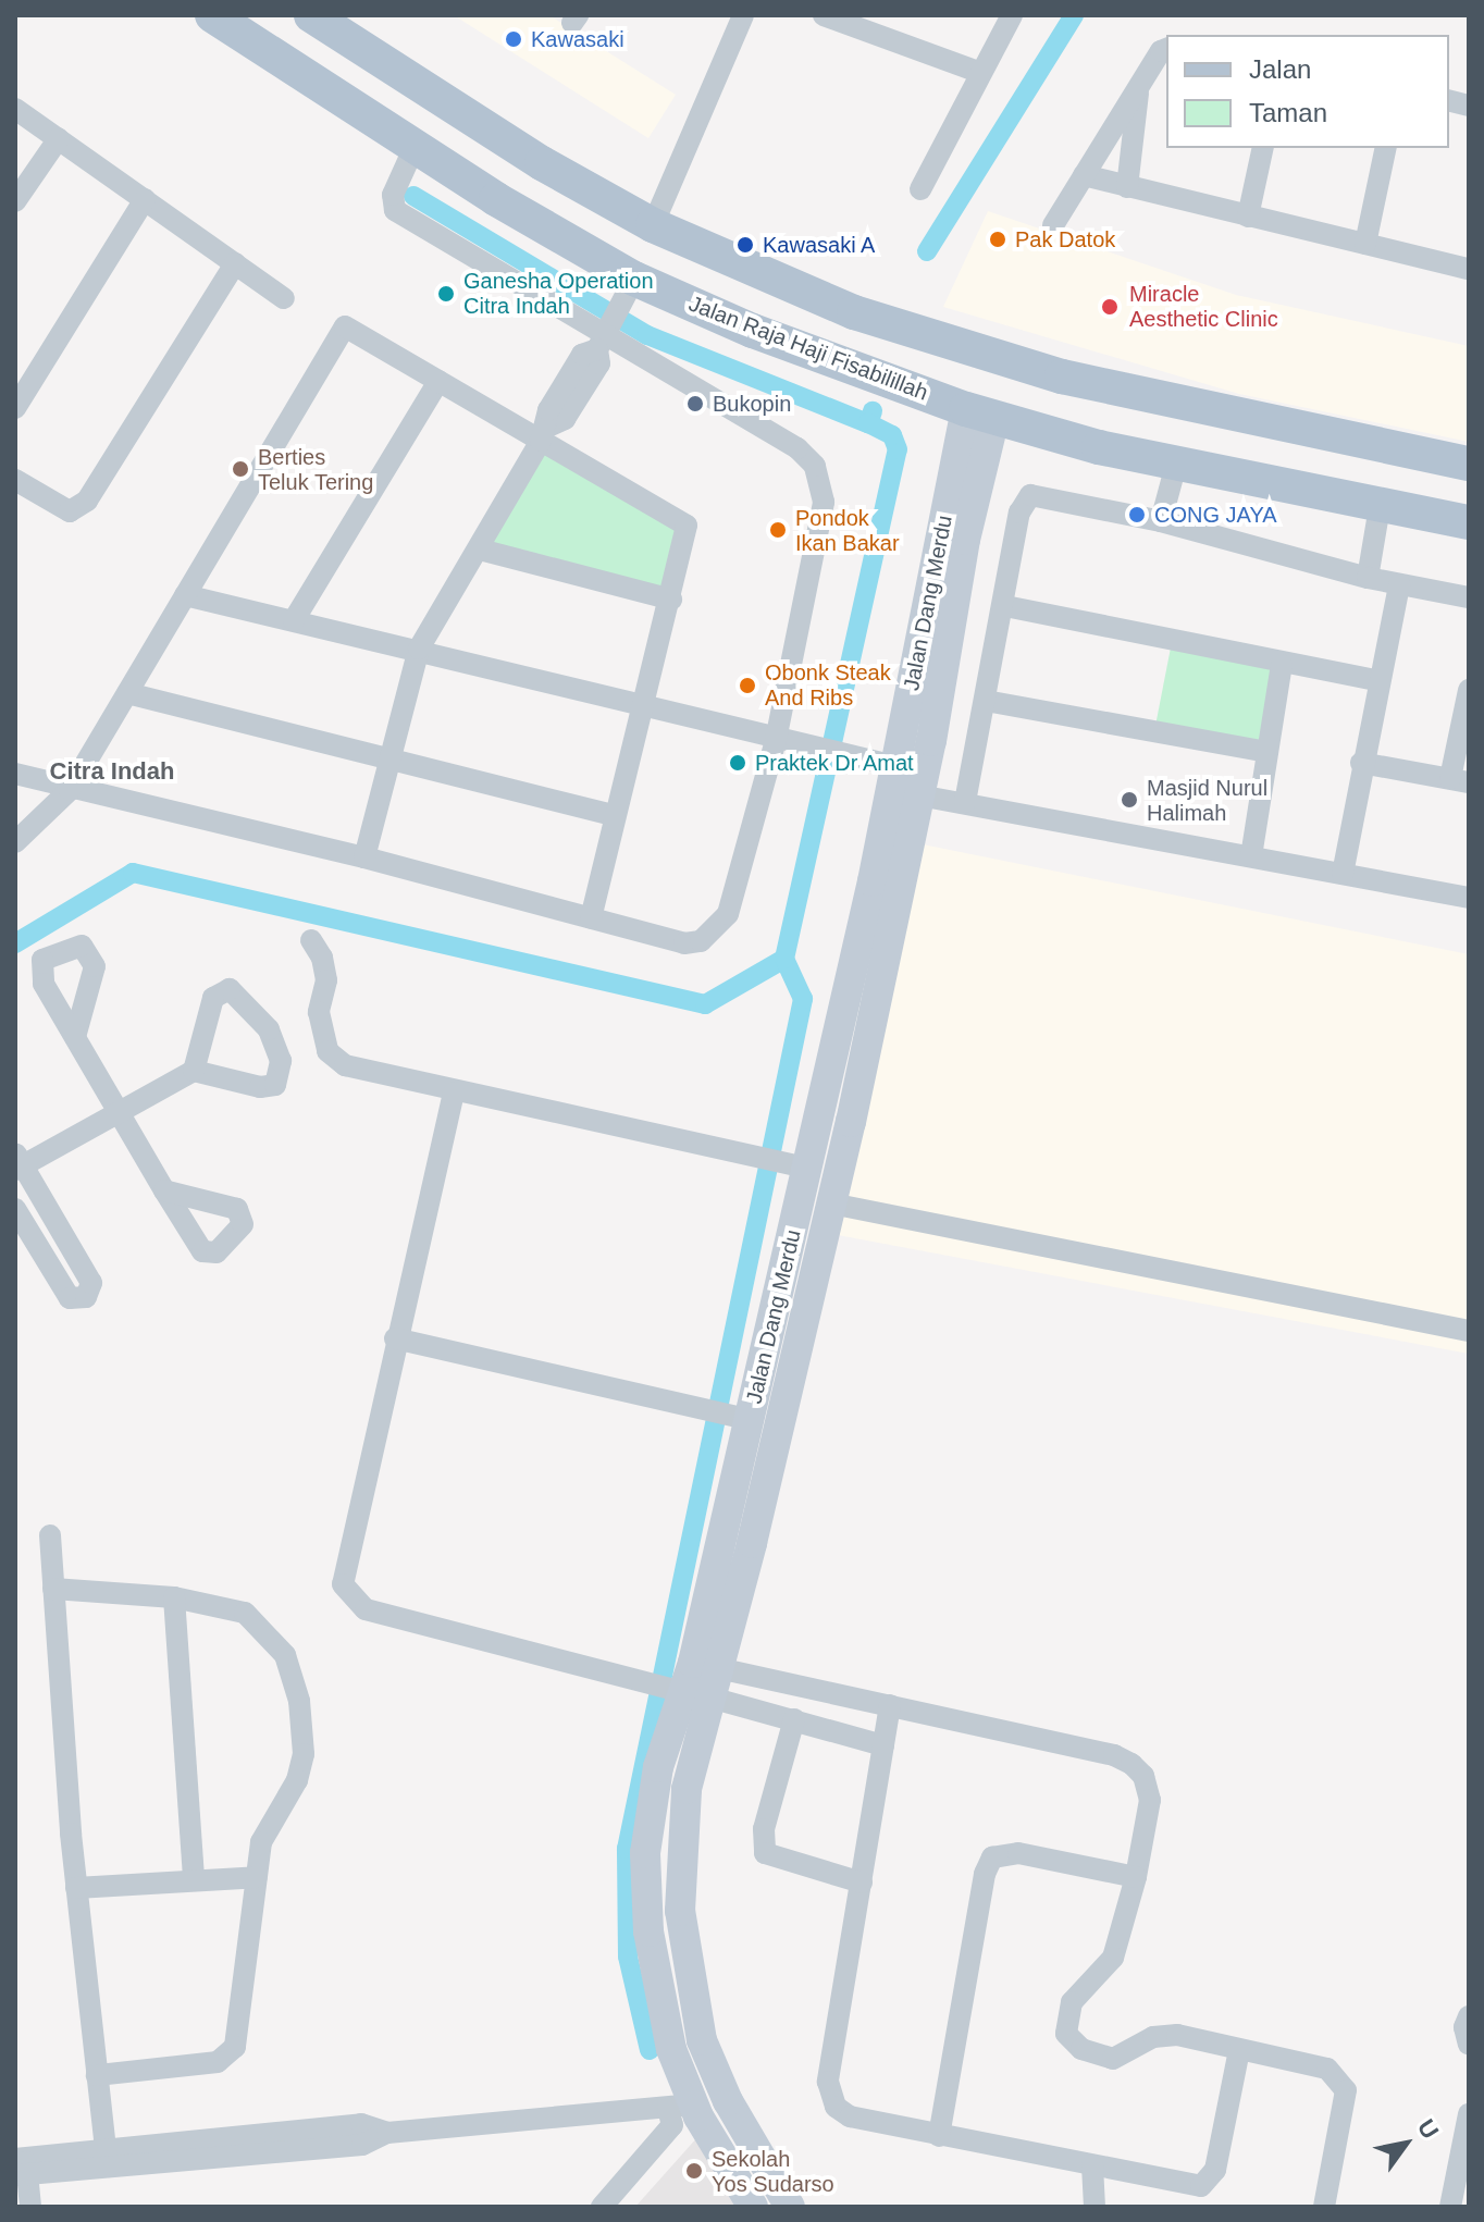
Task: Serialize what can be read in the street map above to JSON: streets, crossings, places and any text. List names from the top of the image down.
{
  "streets": {
    "main road": ["Jalan Raja Haji Fisabilillah", "Jalan Dang Merdu"]
  },
  "crossings": [
    ["Jalan Raja Haji Fisabilillah", "Jalan Dang Merdu"]
  ],
  "districts": ["Citra Indah"],
  "places": [
    "Kawasaki",
    "Pak Datok",
    "Kawasaki A",
    "Ganesha Operation Citra Indah",
    "Miracle Aesthetic Clinic",
    "Bukopin",
    "Berties Teluk Tering",
    "CONG JAYA",
    "Pondok Ikan Bakar",
    "Obonk Steak And Ribs",
    "Praktek Dr Amat",
    "Masjid Nurul Halimah",
    "Sekolah Yos Sudarso"
  ],
  "legend": ["Jalan", "Taman"],
  "north": "top right"
}
